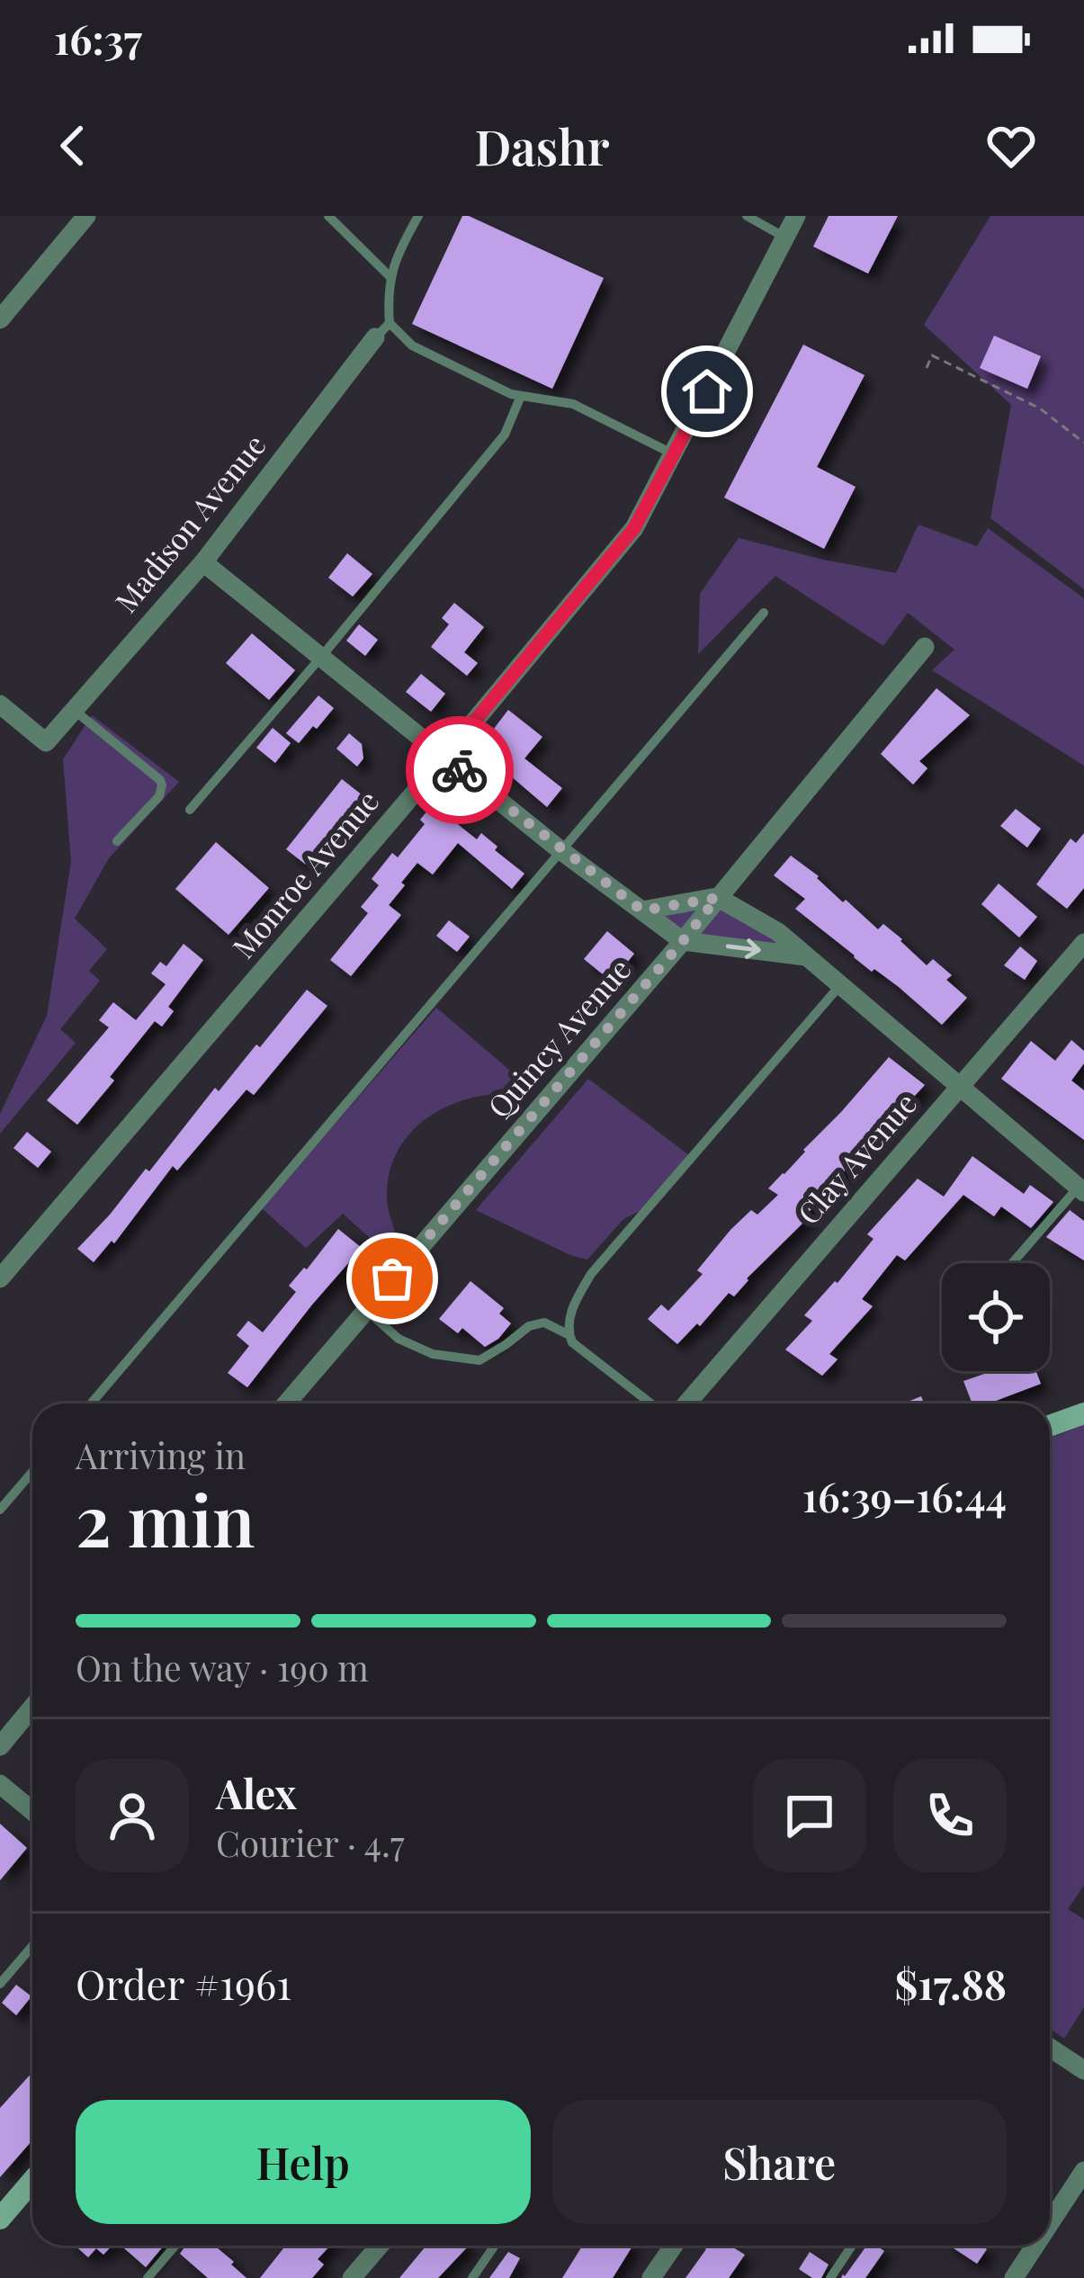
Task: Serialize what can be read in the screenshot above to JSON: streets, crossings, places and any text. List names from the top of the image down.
{
  "streets": {
    "street": [
      "Madison Avenue",
      "Monroe Avenue",
      "Quincy Avenue",
      "Clay Avenue"
    ]
  },
  "page": {
    "status": "16:37",
    "header": "Dashr",
    "heading": ["2 min", "Arriving in", "16:39–16:44"],
    "panel": [
      "Alex",
      "Courier · 4.7",
      "Order #1961",
      "$17.88"
    ],
    "bar": "On the way · 190 m",
    "buttons": ["Help", "Share"]
  }
}
